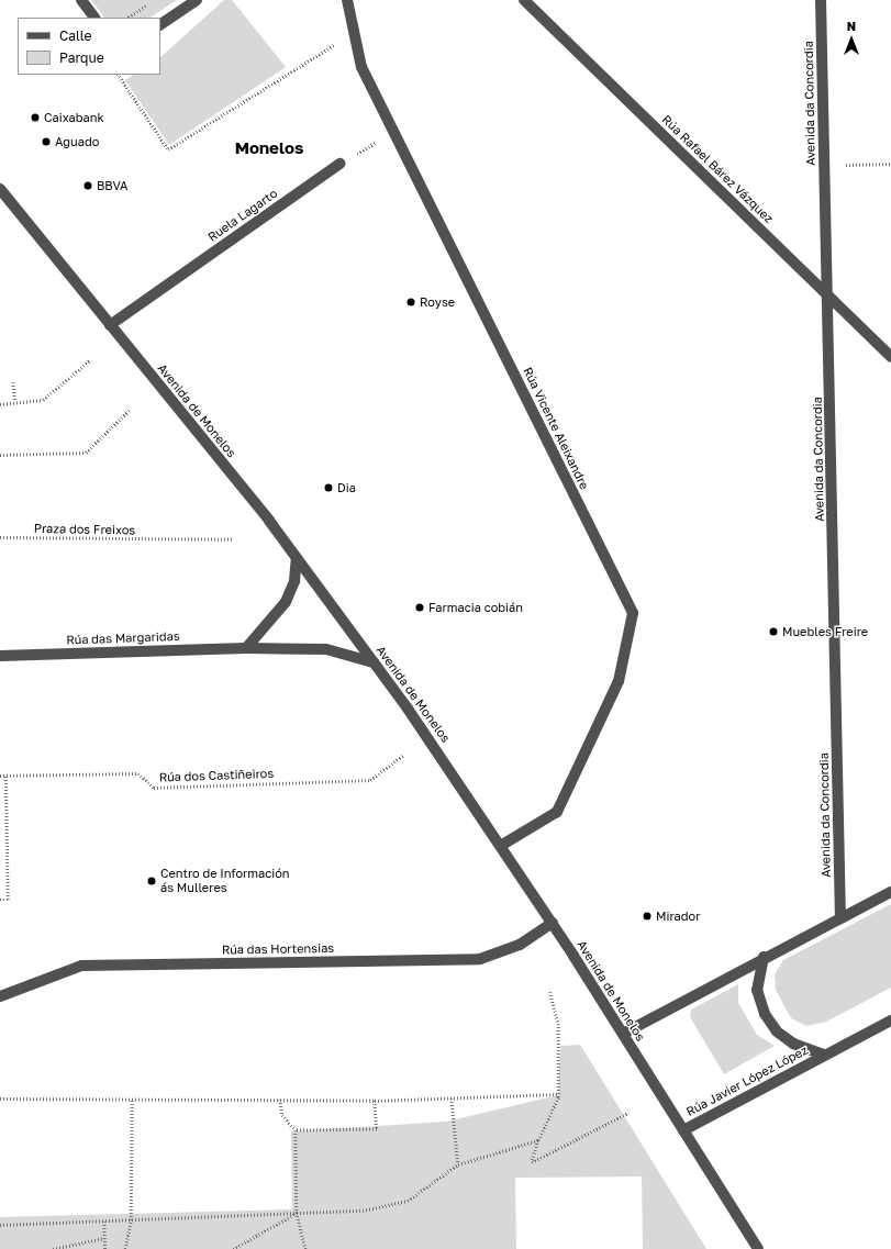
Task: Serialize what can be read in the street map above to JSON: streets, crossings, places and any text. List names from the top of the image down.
{
  "streets": {
    "street": [
      "Avenida da Concordia",
      "Rúa Rafael Bárez Vázquez",
      "Ruela Lagarto",
      "Avenida de Monelos",
      "Rúa Vicente Aleixandre",
      "Rúa das Margaridas",
      "Rúa das Hortensias",
      "Rúa Javier López López"
    ],
    "path": ["Praza dos Freixos", "Rúa dos Castiñeiros"]
  },
  "crossings": [
    ["Avenida da Concordia", "Rúa Rafael Bárez Vázquez"],
    ["Ruela Lagarto", "Avenida de Monelos"],
    ["Avenida de Monelos", "Rúa Vicente Aleixandre"],
    ["Avenida de Monelos", "Rúa das Margaridas"],
    ["Avenida de Monelos", "Rúa das Hortensias"],
    ["Avenida de Monelos", "Rúa Javier López López"]
  ],
  "districts": ["Monelos"],
  "places": [
    "Caixabank",
    "Aguado",
    "BBVA",
    "Royse",
    "Dia",
    "Farmacia cobián",
    "Muebles Freire",
    "Centro de Información ás Mulleres",
    "Mirador"
  ],
  "legend": ["Calle", "Parque"],
  "north": "top"
}
